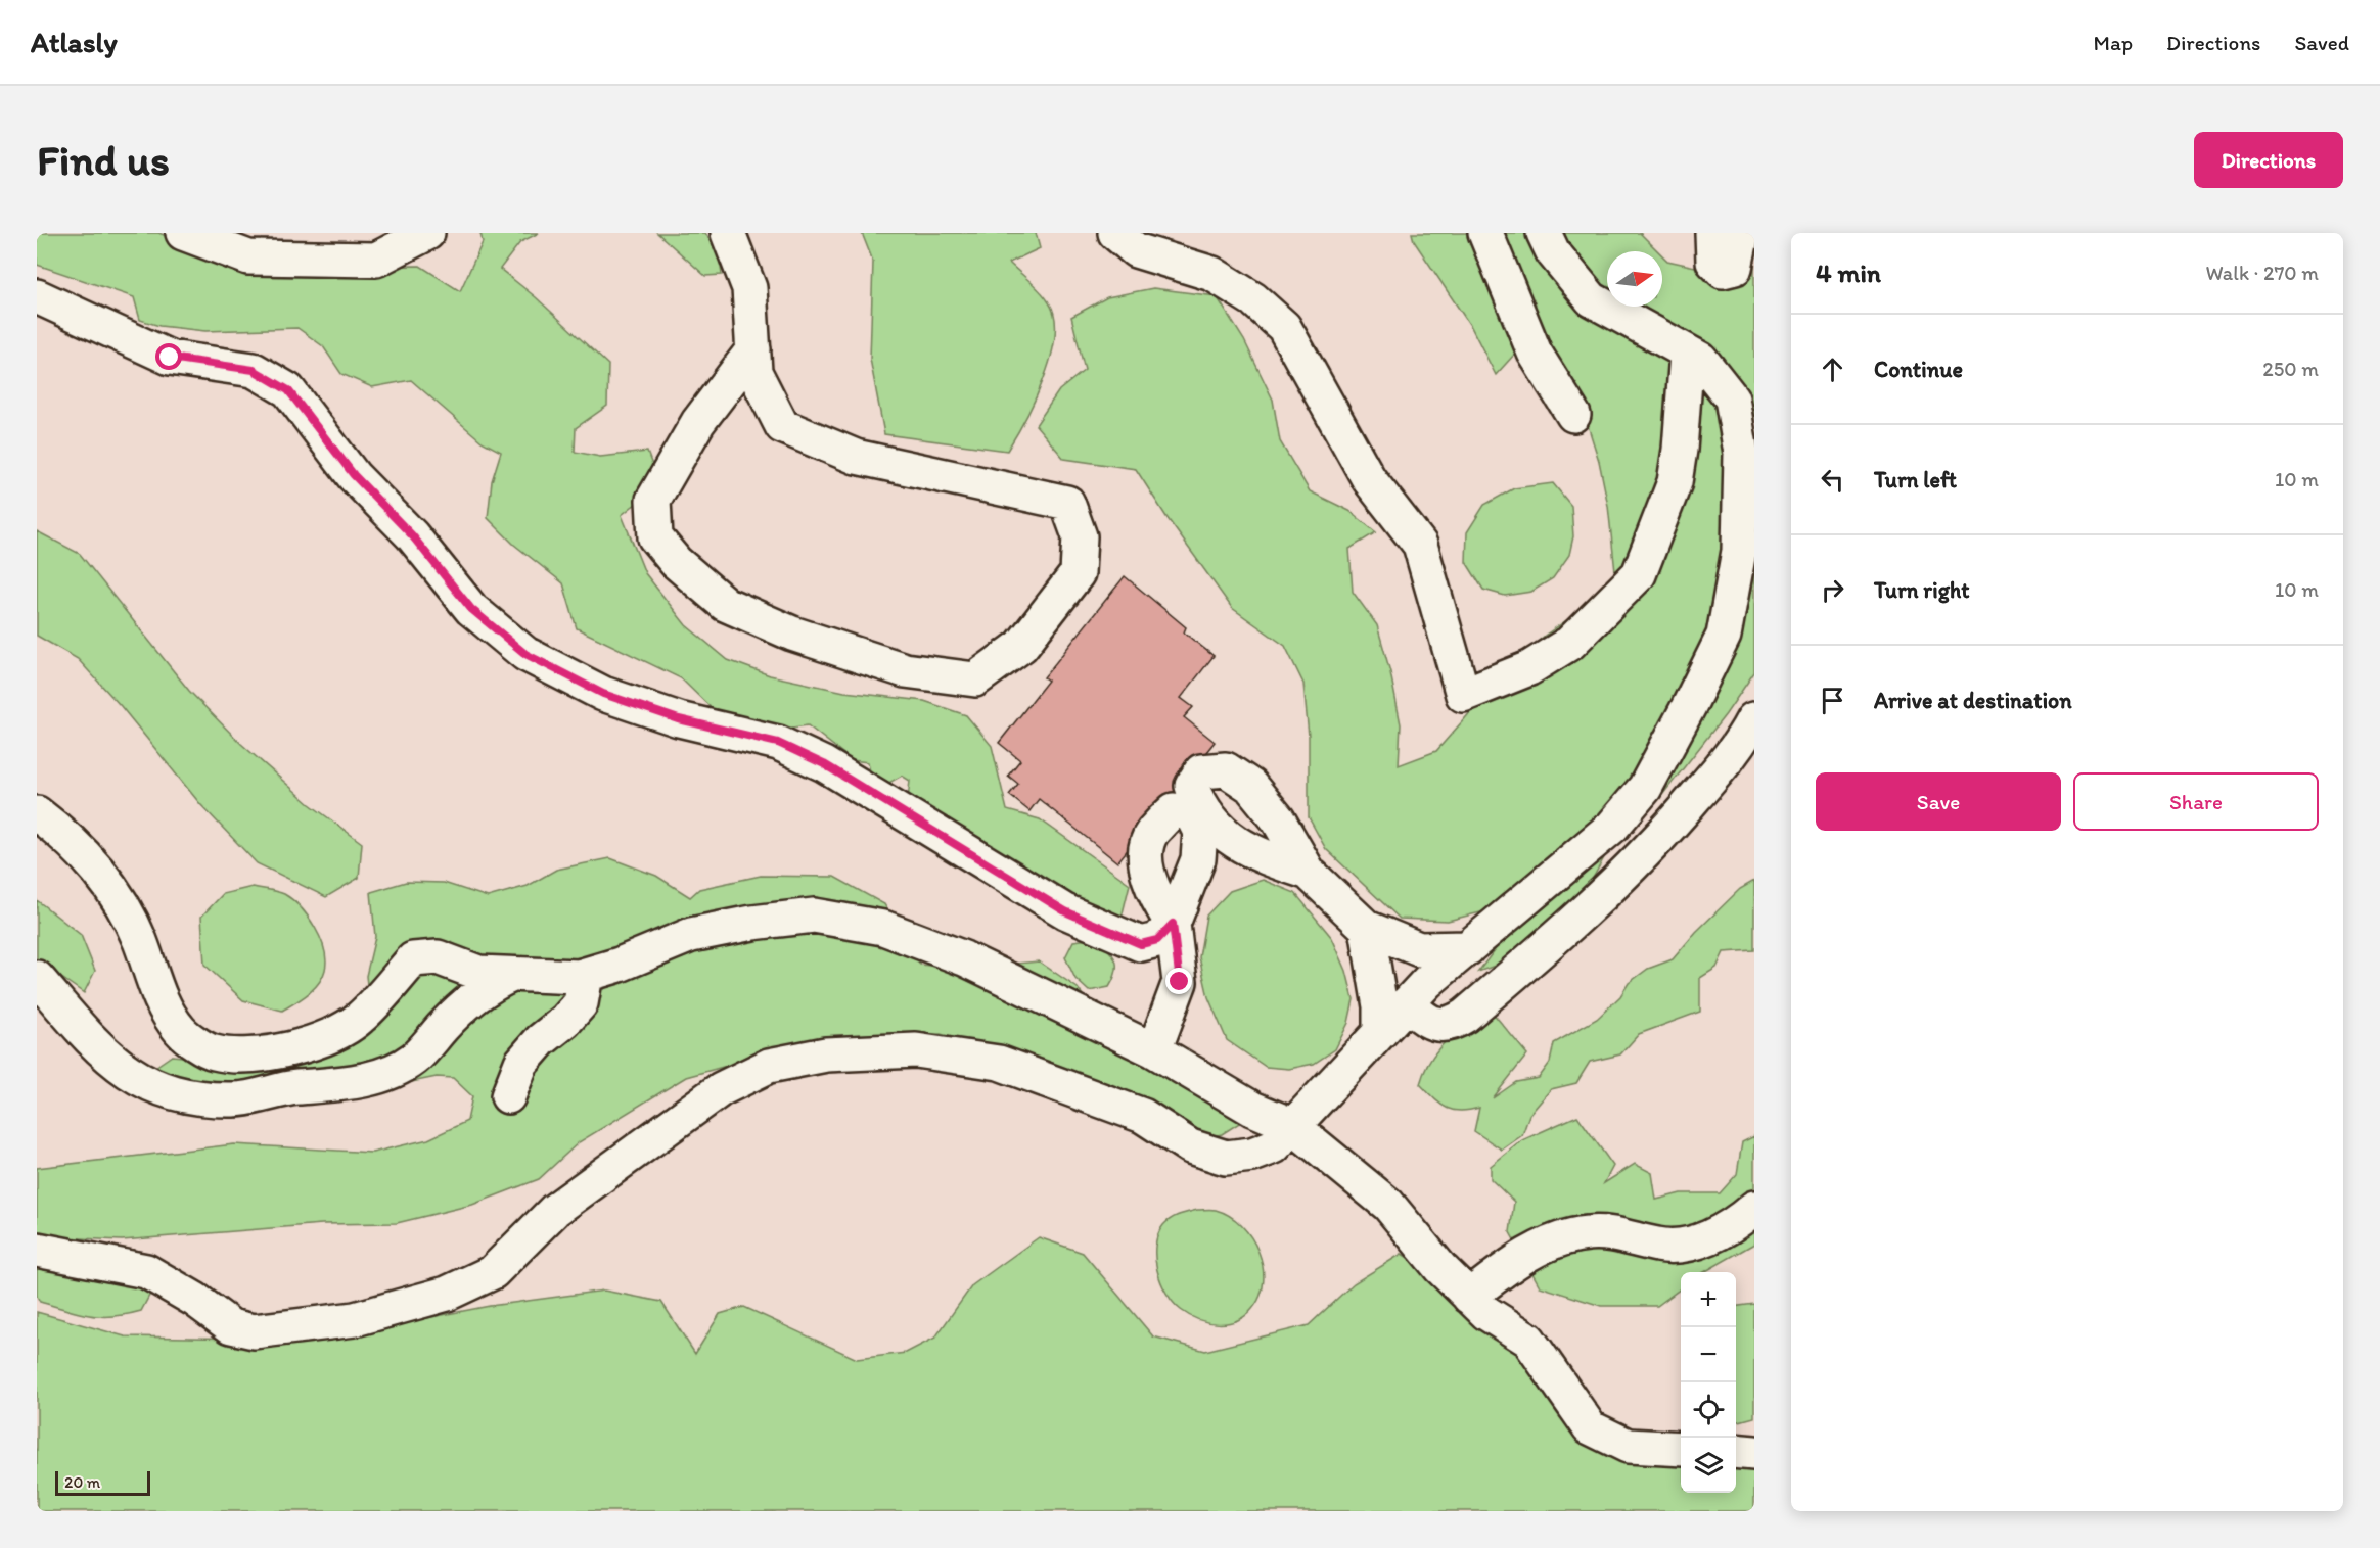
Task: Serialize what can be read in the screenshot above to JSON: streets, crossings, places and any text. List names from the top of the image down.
{
  "scale_bar": "20 m",
  "north": "right",
  "page": {
    "header": "Atlasly",
    "nav": ["Map", "Directions", "Saved"],
    "buttons": [
      "Directions",
      ["Save", "Share"]
    ],
    "title": "Find us",
    "heading": ["4 min", "Walk · 270 m"],
    "list": [
      ["Continue", "250 m"],
      ["Turn left", "10 m"],
      ["Turn right", "10 m"],
      "Arrive at destination"
    ],
    "map_buttons": ["+", "−"],
    "scale": "20 m"
  }
}
